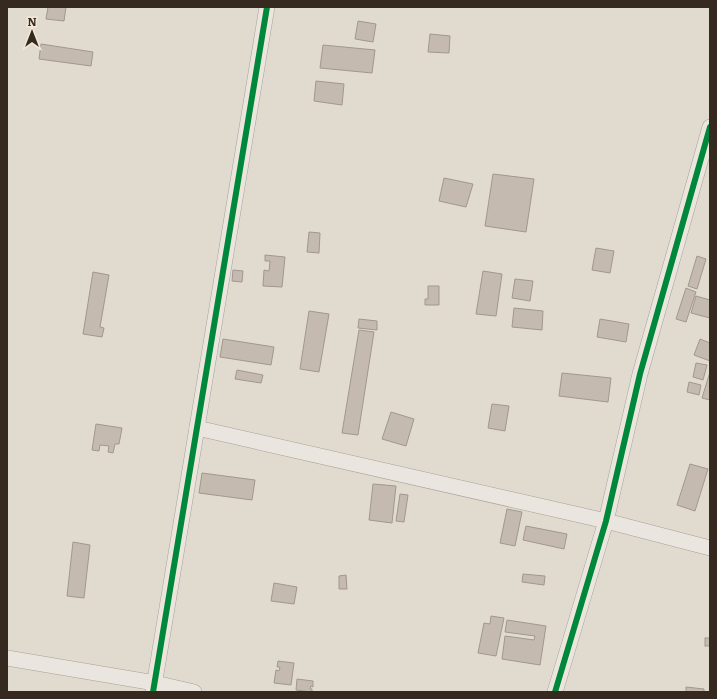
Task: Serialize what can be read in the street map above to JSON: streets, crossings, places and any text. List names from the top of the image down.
{
  "north": "top"
}
